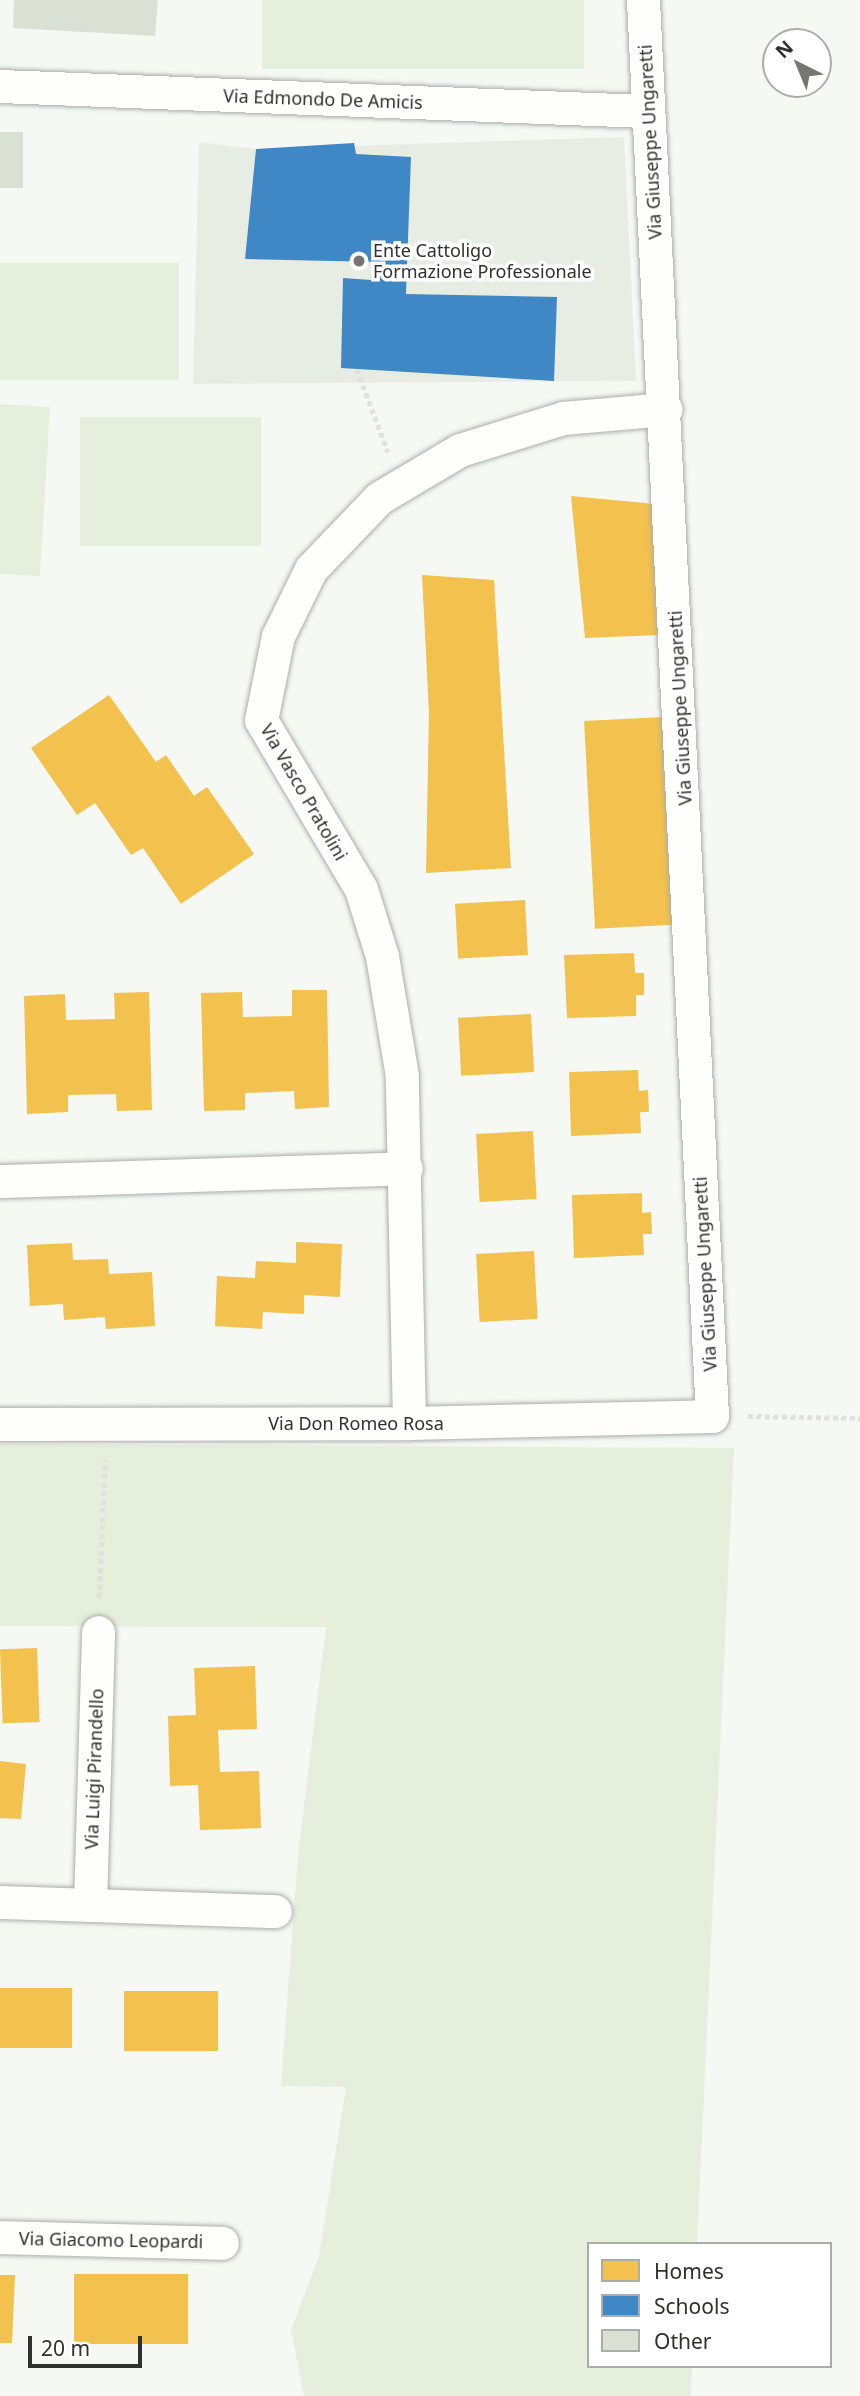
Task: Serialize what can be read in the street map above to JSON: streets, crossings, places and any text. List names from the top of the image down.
{
  "streets": {
    "street": [
      "Via Edmondo De Amicis",
      "Via Giuseppe Ungaretti",
      "Via Vasco Pratolini",
      "Via Don Romeo Rosa",
      "Via Luigi Pirandello",
      "Via Giacomo Leopardi"
    ]
  },
  "crossings": [
    ["Via Edmondo De Amicis", "Via Giuseppe Ungaretti"],
    ["Via Giuseppe Ungaretti", "Via Vasco Pratolini"],
    ["Via Giuseppe Ungaretti", "Via Don Romeo Rosa"],
    ["Via Vasco Pratolini", "Via Don Romeo Rosa"]
  ],
  "places": ["Ente Cattoligo Formazione Professionale"],
  "legend": ["Homes", "Schools", "Other"],
  "scale_bar": "20 m",
  "north": "top left"
}
